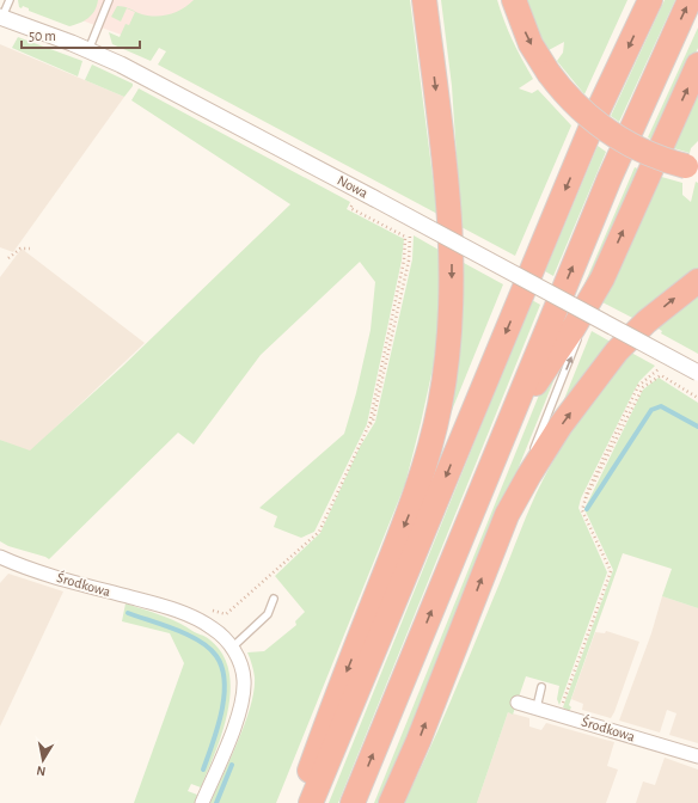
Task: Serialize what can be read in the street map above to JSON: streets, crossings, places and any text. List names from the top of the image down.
{
  "streets": {
    "street": ["Nowa", "Środkowa"]
  },
  "scale_bar": "50 m",
  "north": "bottom"
}
